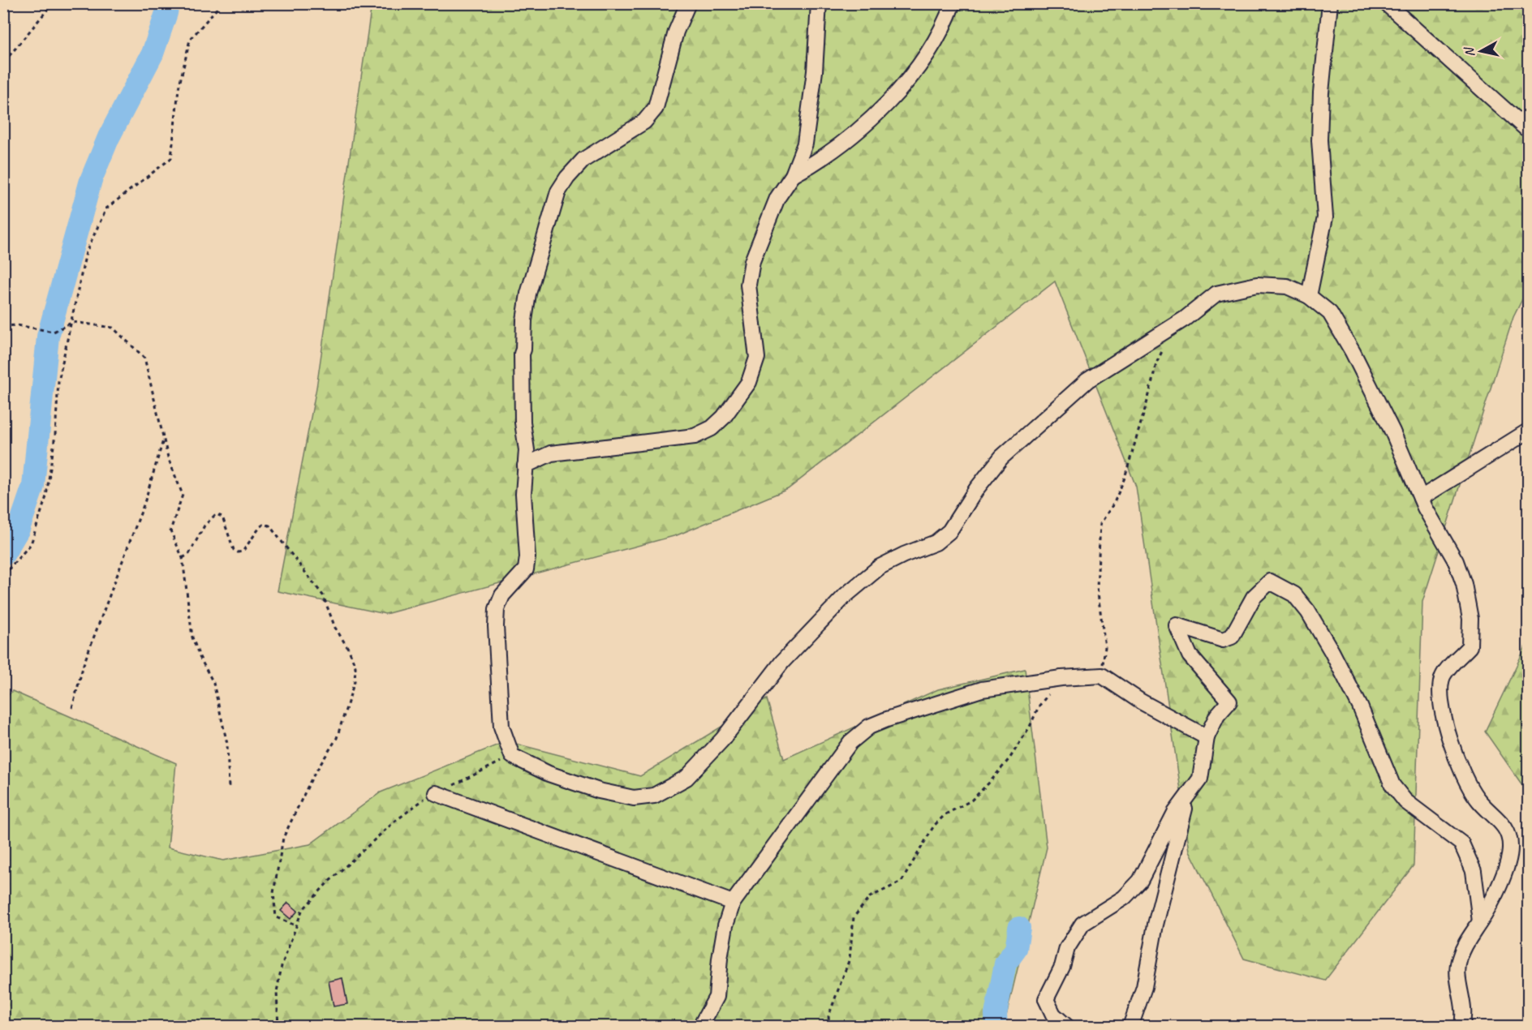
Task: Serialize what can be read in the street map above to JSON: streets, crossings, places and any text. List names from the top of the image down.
{
  "north": "left"
}
